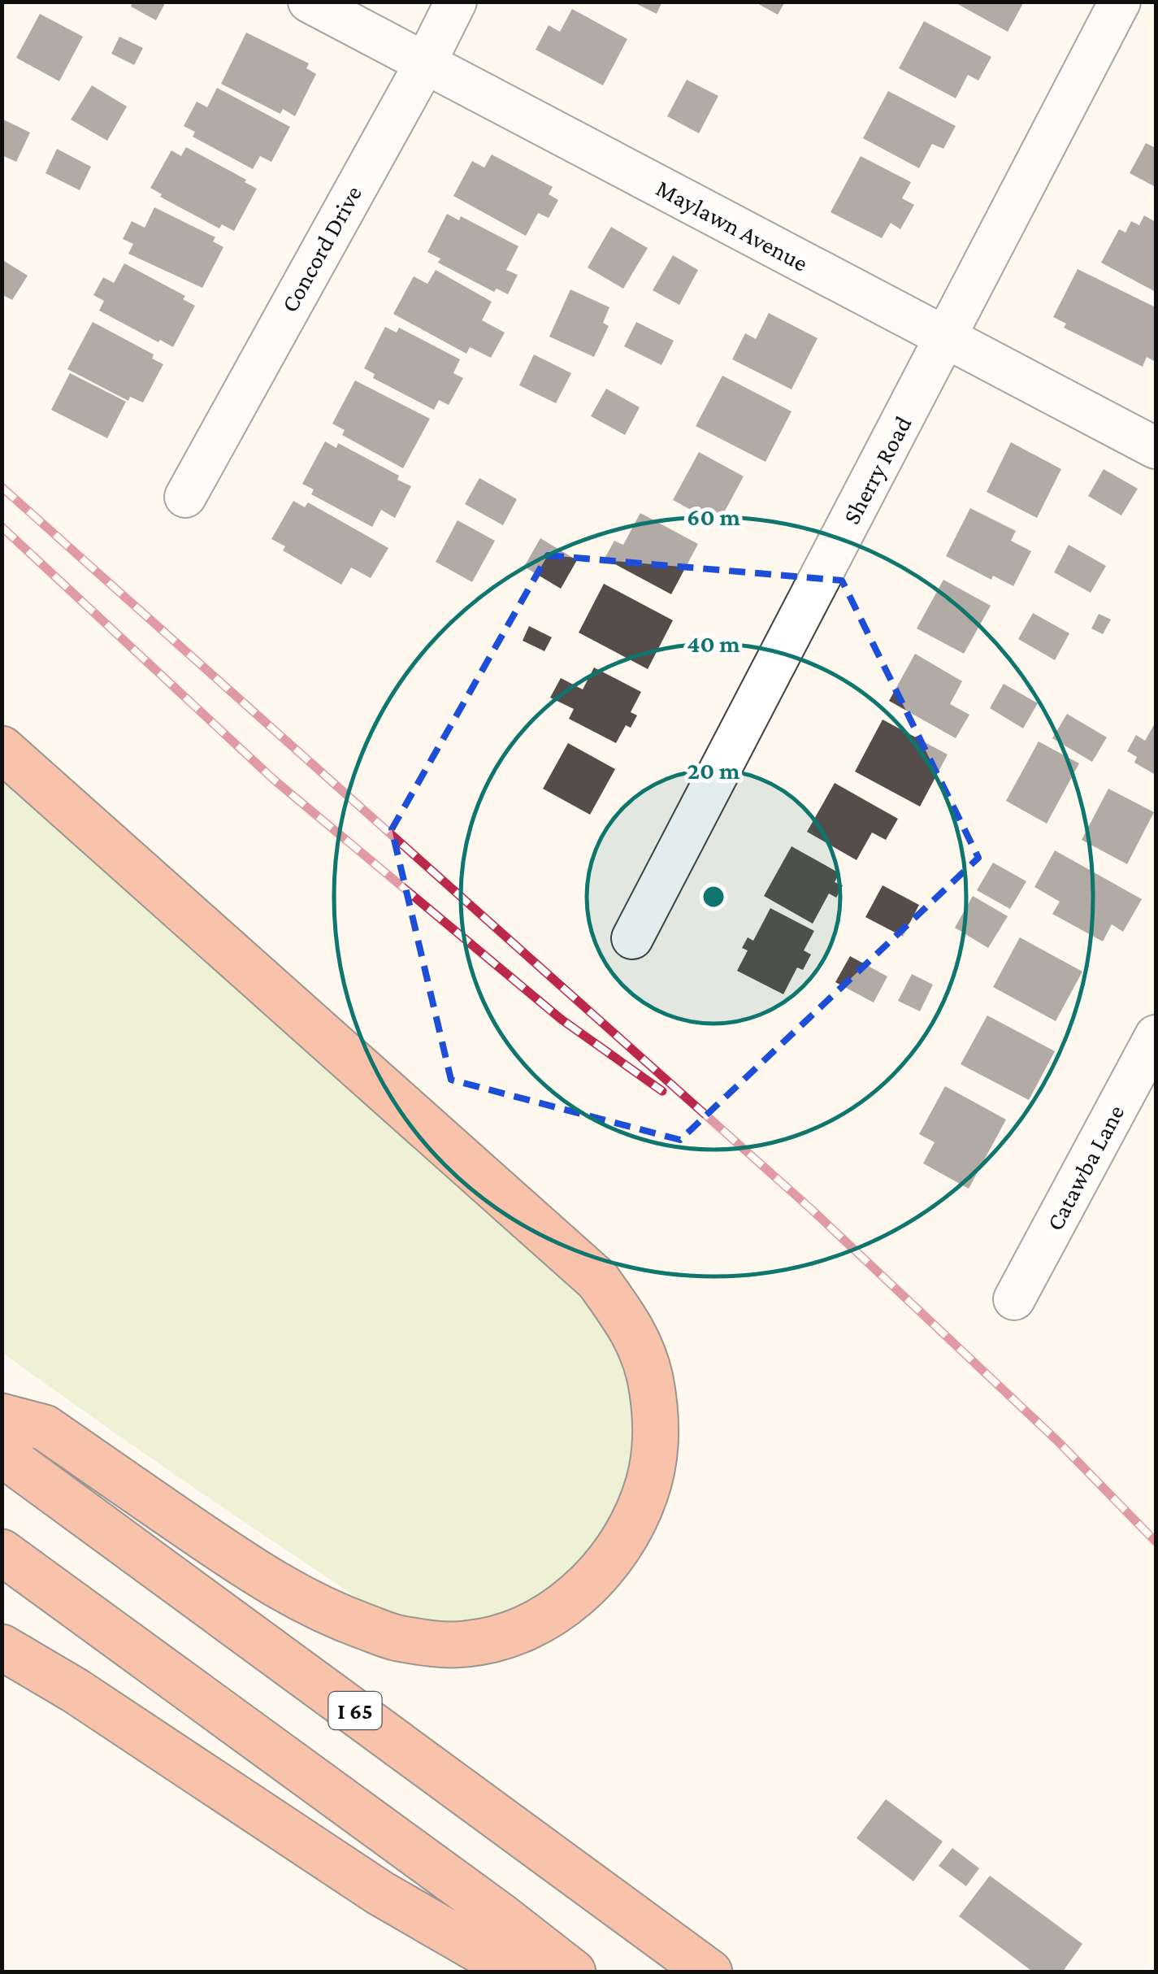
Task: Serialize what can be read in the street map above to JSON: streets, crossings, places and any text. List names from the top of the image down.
{
  "streets": {
    "highway": ["I 65"],
    "street": [
      "Maylawn Avenue",
      "Concord Drive",
      "Sherry Road",
      "Catawba Lane"
    ]
  },
  "crossings": [
    ["Maylawn Avenue", "Concord Drive"],
    ["Maylawn Avenue", "Sherry Road"]
  ],
  "rings": ["60 m", "40 m", "20 m"]
}
